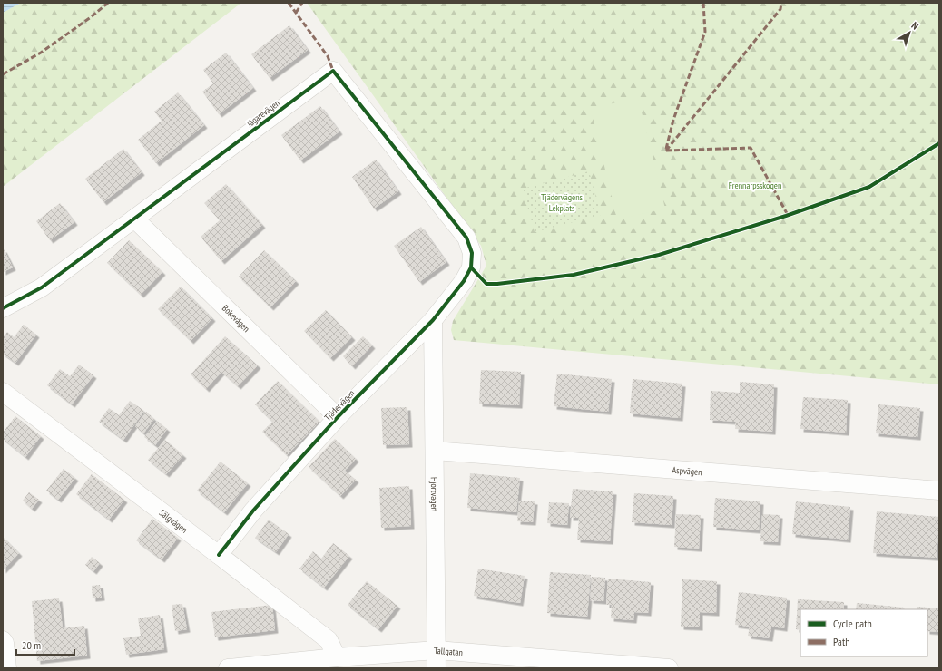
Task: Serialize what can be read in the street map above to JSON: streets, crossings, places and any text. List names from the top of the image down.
{
  "streets": {
    "street": [
      "Jägarevägen",
      "Bokevägen",
      "Tjädervägen",
      "Aspvägen",
      "Hjortvägen",
      "Sälgvägen",
      "Tallgatan"
    ]
  },
  "crossings": [
    ["Jägarevägen", "Bokevägen"],
    ["Jägarevägen", "Tjädervägen"],
    ["Bokevägen", "Tjädervägen"],
    ["Tjädervägen", "Hjortvägen"],
    ["Tjädervägen", "Sälgvägen"],
    ["Aspvägen", "Hjortvägen"],
    ["Hjortvägen", "Tallgatan"],
    ["Sälgvägen", "Tallgatan"]
  ],
  "parks": ["Frennarpsskogen", "Tjädervägens Lekplats"],
  "legend": ["Cycle path", "Path"],
  "scale_bar": "20 m",
  "north": "top right"
}
